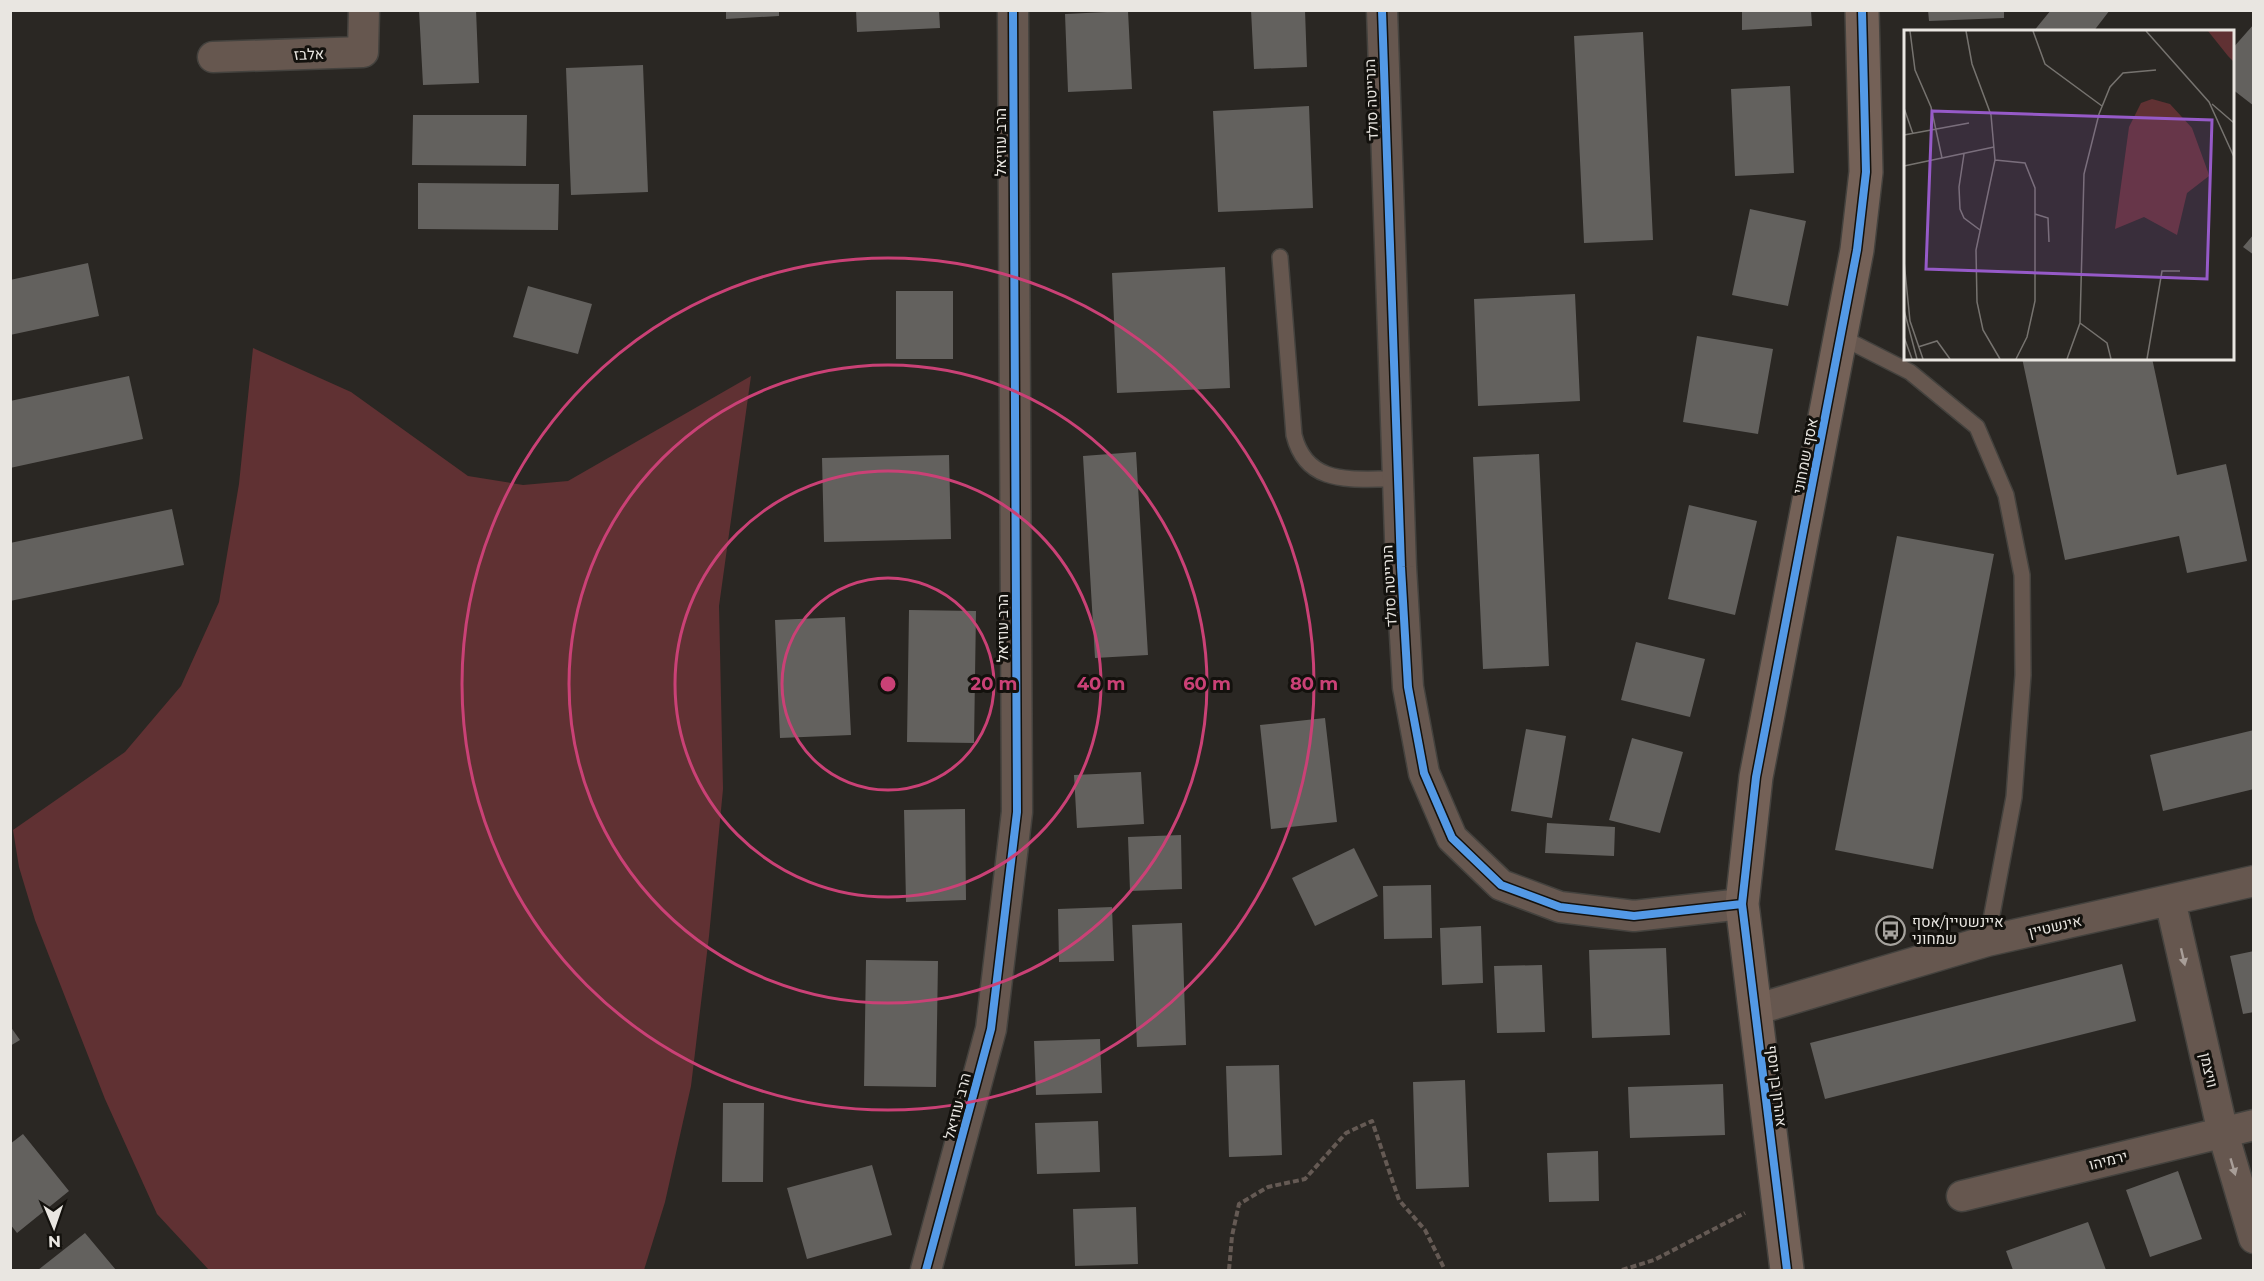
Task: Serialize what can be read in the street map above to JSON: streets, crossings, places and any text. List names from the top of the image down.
{
  "streets": {
    "street": [
      "אלבז",
      "הנרייטה סולד",
      "הרב עוזיאל",
      "אסף שמחוני",
      "אינשטיין",
      "וויצמן",
      "אהרון בן יוסף",
      "ירמיהו"
    ]
  },
  "crossings": [
    ["הנרייטה סולד", "אסף שמחוני"],
    ["הנרייטה סולד", "אהרון בן יוסף"],
    ["אסף שמחוני", "אהרון בן יוסף"],
    ["אינשטיין", "וויצמן"],
    ["אינשטיין", "אהרון בן יוסף"],
    ["וויצמן", "ירמיהו"]
  ],
  "one_way": ["וויצמן"],
  "places": {
    "bus stop": ["איינשטיין/אסף שמחוני"]
  },
  "north": "bottom",
  "rings": [
    "20 m",
    "40 m",
    "60 m",
    "80 m"
  ]
}
